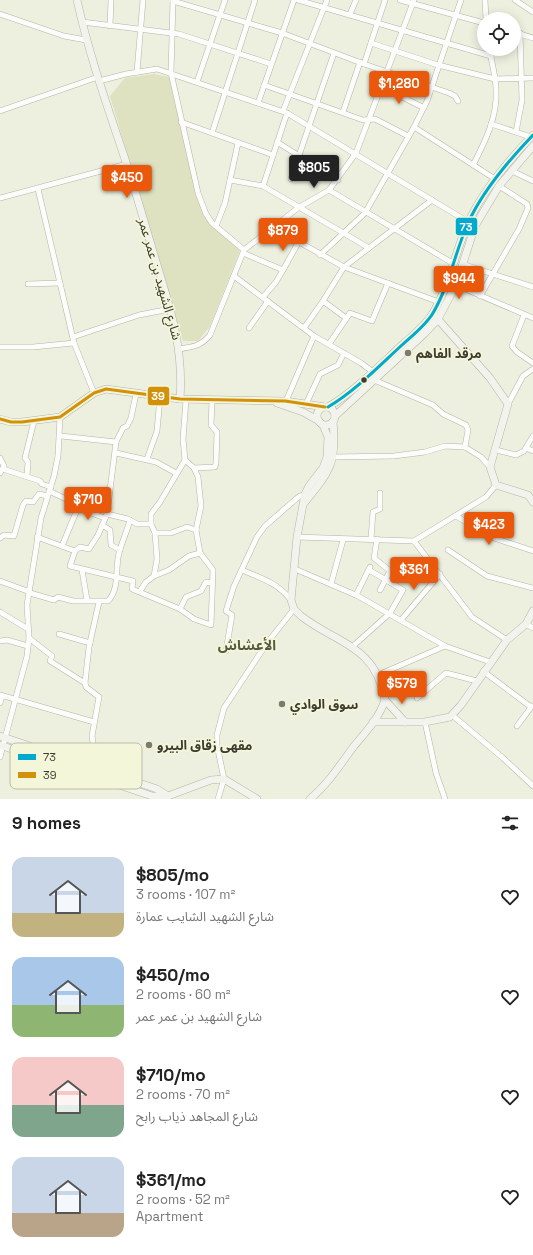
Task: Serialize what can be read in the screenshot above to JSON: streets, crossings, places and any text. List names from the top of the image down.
{
  "streets": {
    "main road": ["شارع الشهيد بن عمر عمر"]
  },
  "districts": ["الأعشاش"],
  "places": ["مرقد الفاهم", "سوق الوادي", "مقهى زقاق البيرو"],
  "lines": ["transit line 73", "transit line 39"],
  "legend": ["73", "39"],
  "page": {
    "price": [
      "$1,280",
      "$805",
      "$450",
      "$879",
      "$944",
      "$710",
      "$423",
      "$361",
      "$579"
    ],
    "heading": "9 homes",
    "list": [
      {
        "name": "$805/mo",
        "note": "3 rooms · 107 m² · شارع الشهيد الشايب عمارة"
      },
      {
        "name": "$450/mo",
        "note": "2 rooms · 60 m² · شارع الشهيد بن عمر عمر"
      },
      {
        "name": "$710/mo",
        "note": "2 rooms · 70 m² · شارع المجاهد ذياب رابح"
      },
      {
        "name": "$361/mo",
        "note": "2 rooms · 52 m² · Apartment"
      }
    ]
  }
}
